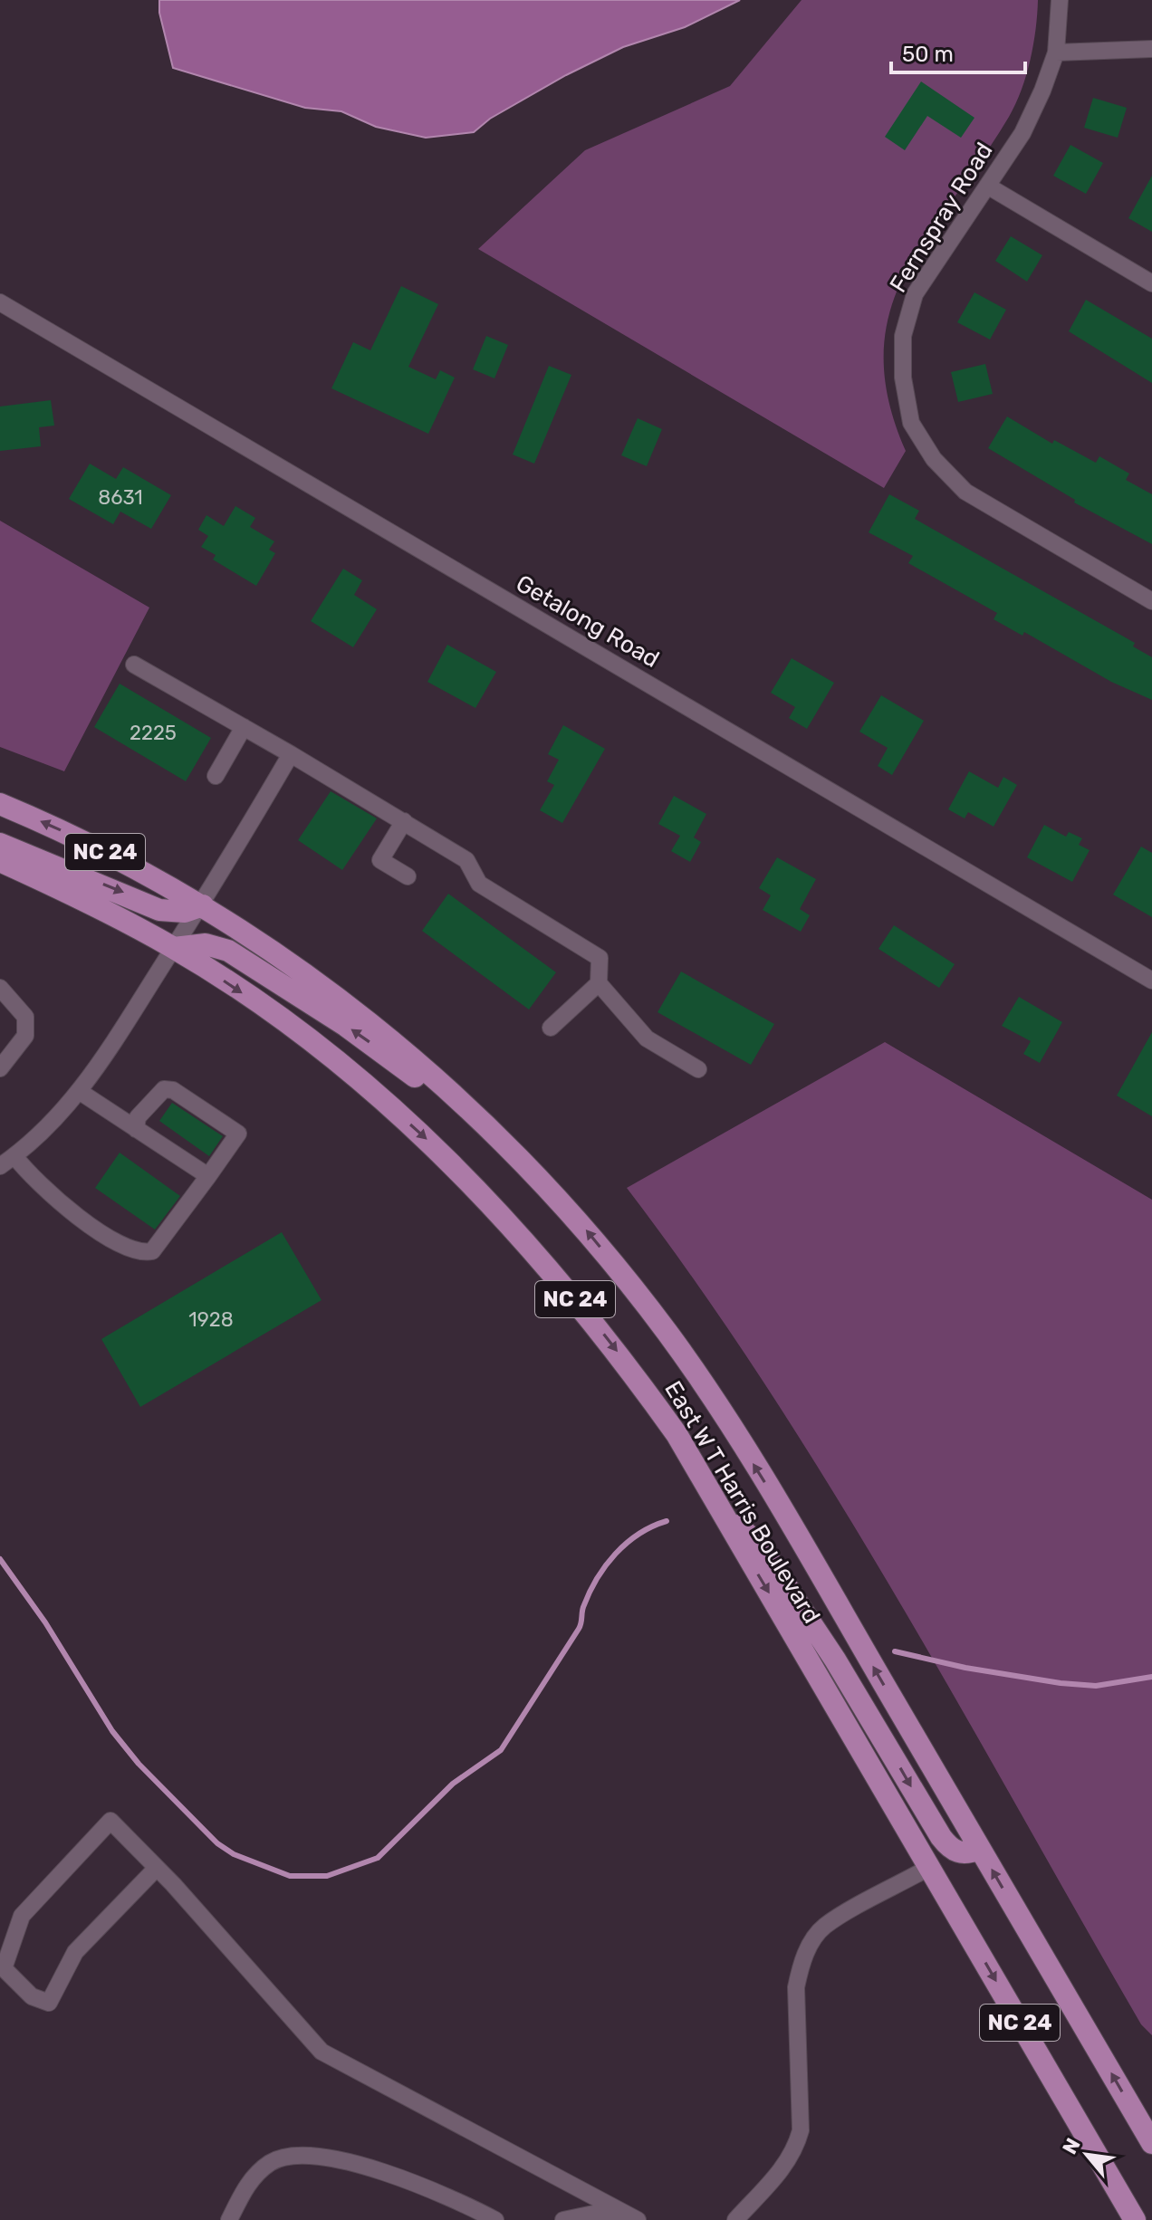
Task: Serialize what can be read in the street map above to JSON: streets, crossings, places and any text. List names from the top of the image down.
{
  "streets": {
    "main road": ["NC 24", "East W T Harris Boulevard"],
    "street": ["Fernspray Road", "Getalong Road"]
  },
  "house_numbers": ["8631", "2225", "1928"],
  "scale_bar": "50 m",
  "north": "top left"
}
